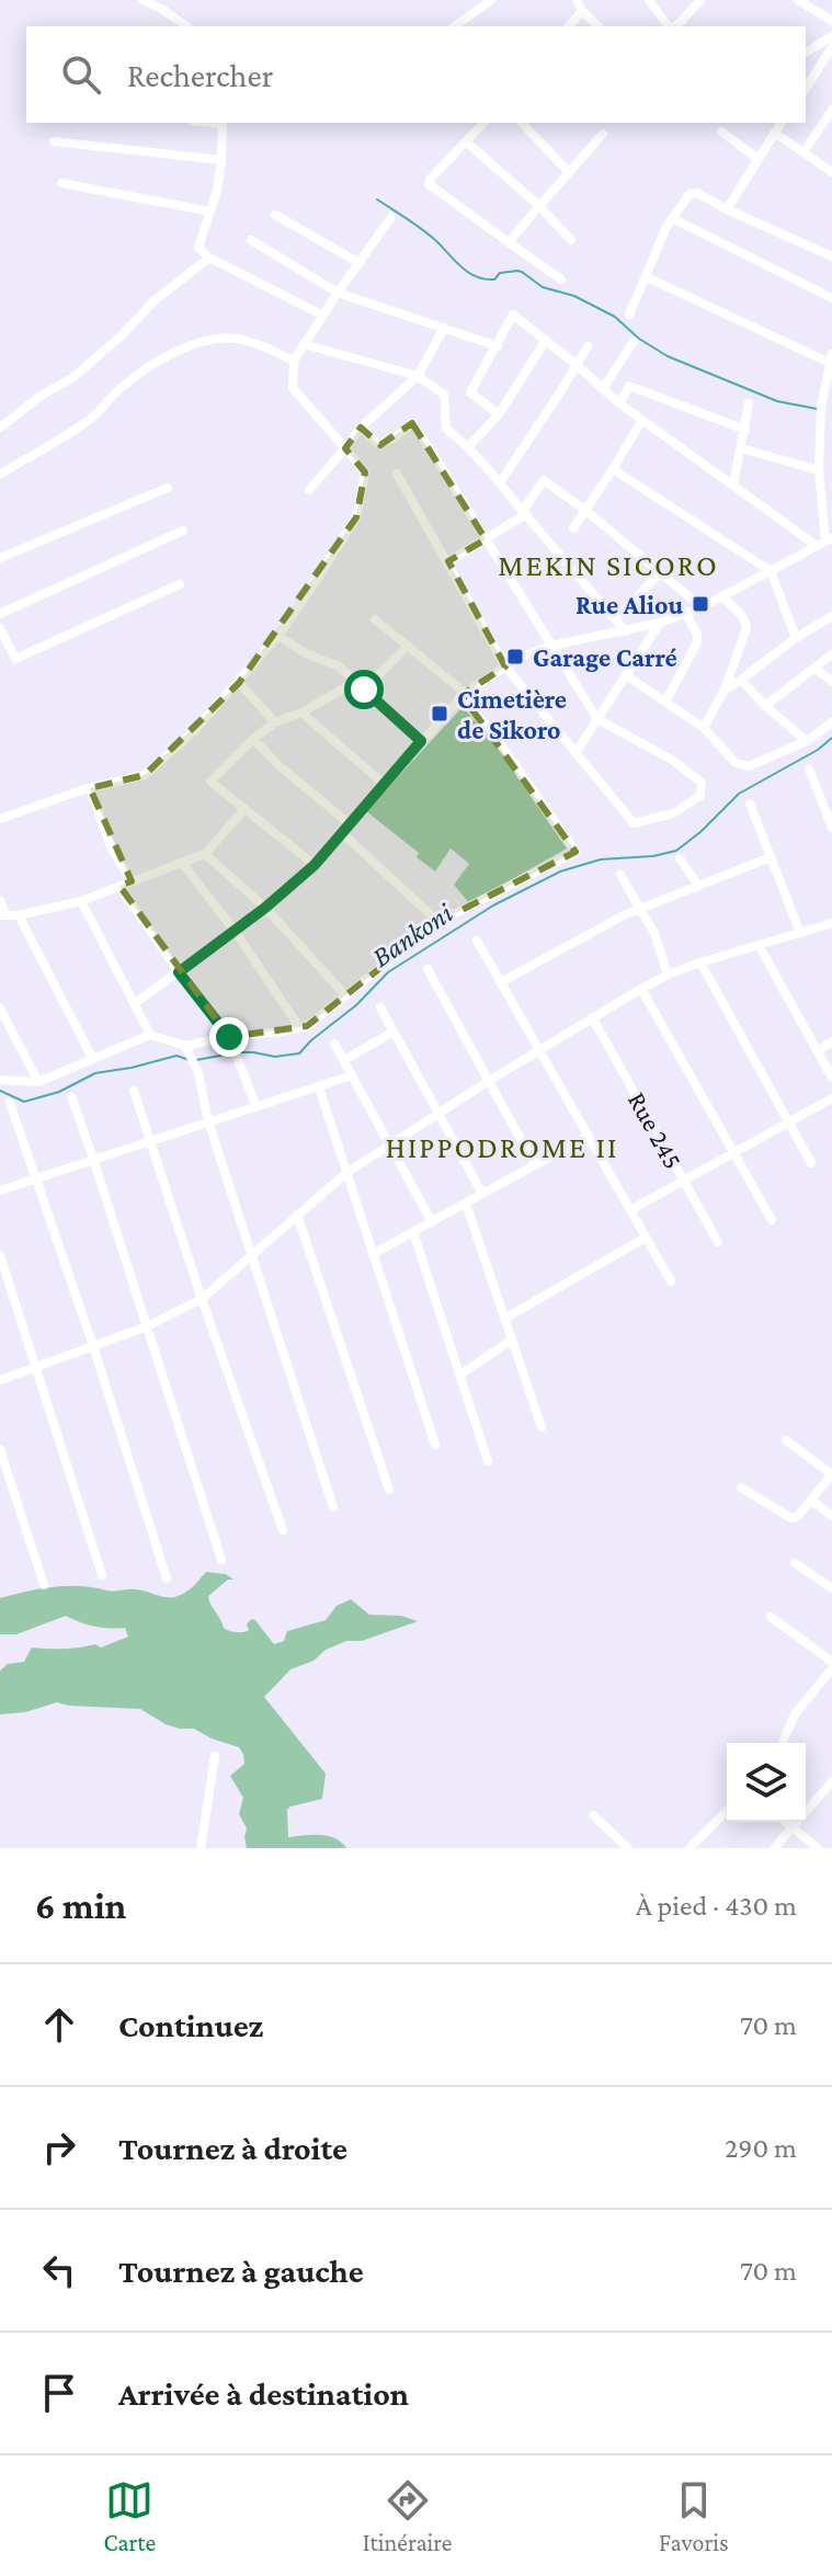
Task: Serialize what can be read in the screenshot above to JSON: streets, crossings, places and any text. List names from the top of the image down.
{
  "streets": {
    "street": ["Rue 245"]
  },
  "districts": ["MEKIN SICORO", "HIPPODROME II"],
  "water": ["Bankoni"],
  "places": {
    "transit": ["Rue Aliou", "Garage Carré", "Cimetière de Sikoro"]
  },
  "page": {
    "search": "Rechercher",
    "heading": ["6 min", "À pied · 430 m"],
    "list": [
      ["Continuez", "70 m"],
      ["Tournez à droite", "290 m"],
      ["Tournez à gauche", "70 m"],
      "Arrivée à destination"
    ],
    "nav": ["Carte", "Itinéraire", "Favoris"]
  }
}
